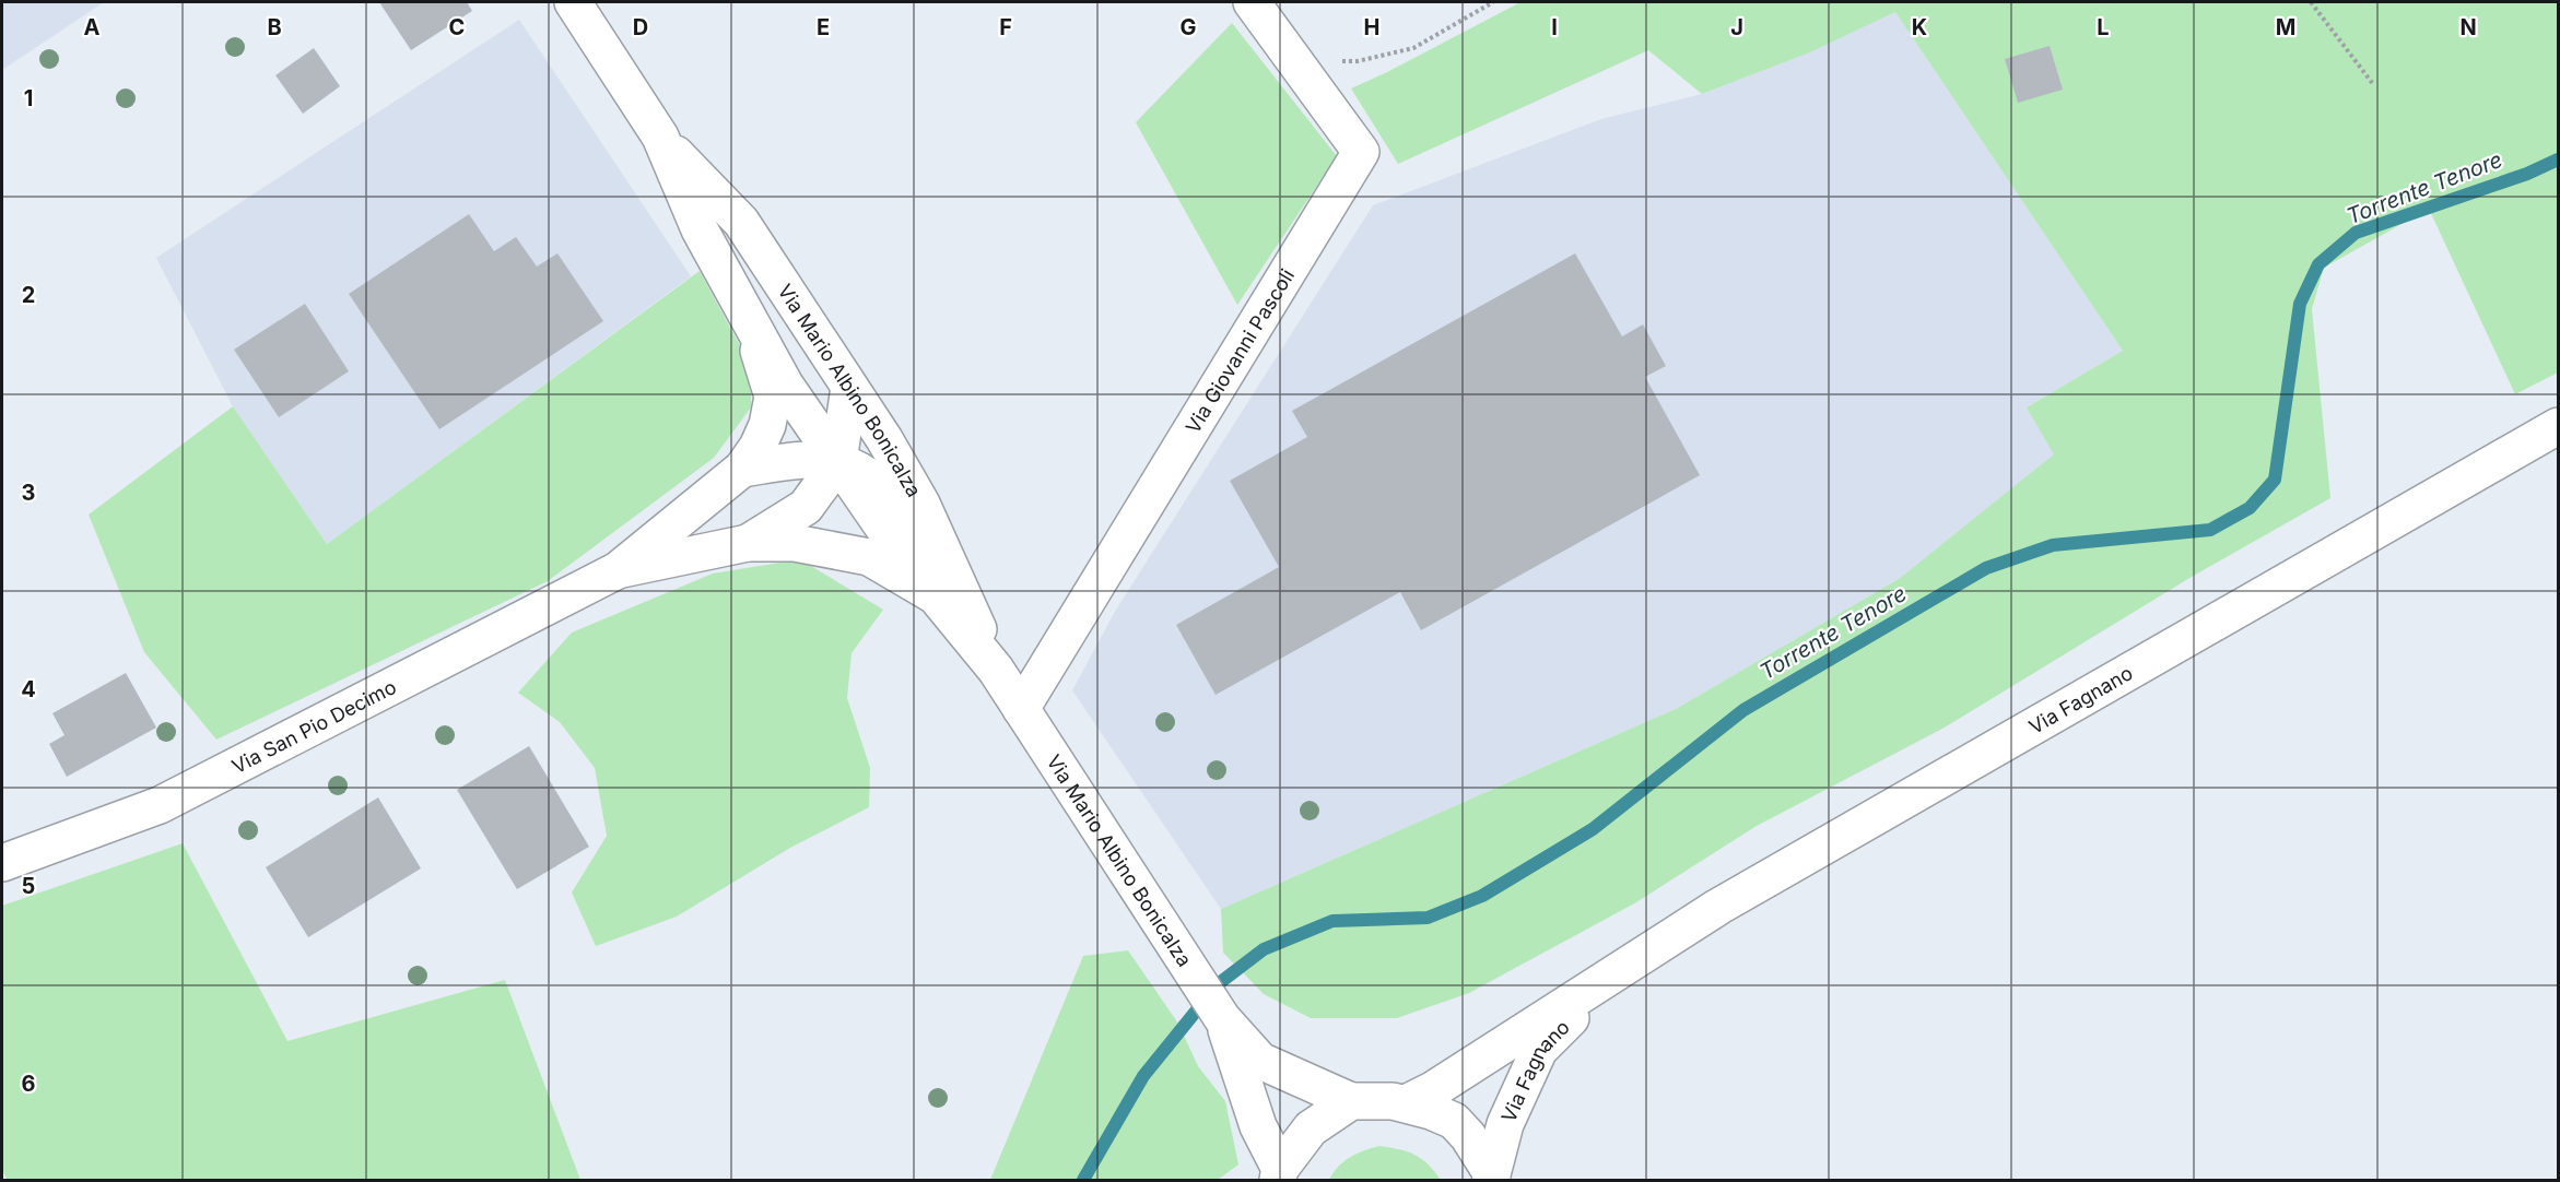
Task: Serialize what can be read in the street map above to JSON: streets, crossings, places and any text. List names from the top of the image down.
{
  "streets": {
    "street": [
      "Via Giovanni Pascoli",
      "Via Mario Albino Bonicalza",
      "Via Fagnano",
      "Via San Pio Decimo"
    ]
  },
  "crossings": [
    ["Via Giovanni Pascoli", "Via Mario Albino Bonicalza"],
    ["Via Mario Albino Bonicalza", "Via San Pio Decimo"]
  ],
  "water": ["Torrente Tenore"],
  "grid": {
    "columns": [
      "A",
      "B",
      "C",
      "D",
      "E",
      "F",
      "G",
      "H",
      "I",
      "J",
      "K",
      "L",
      "M",
      "N"
    ],
    "rows": [
      "1",
      "2",
      "3",
      "4",
      "5",
      "6"
    ]
  }
}
